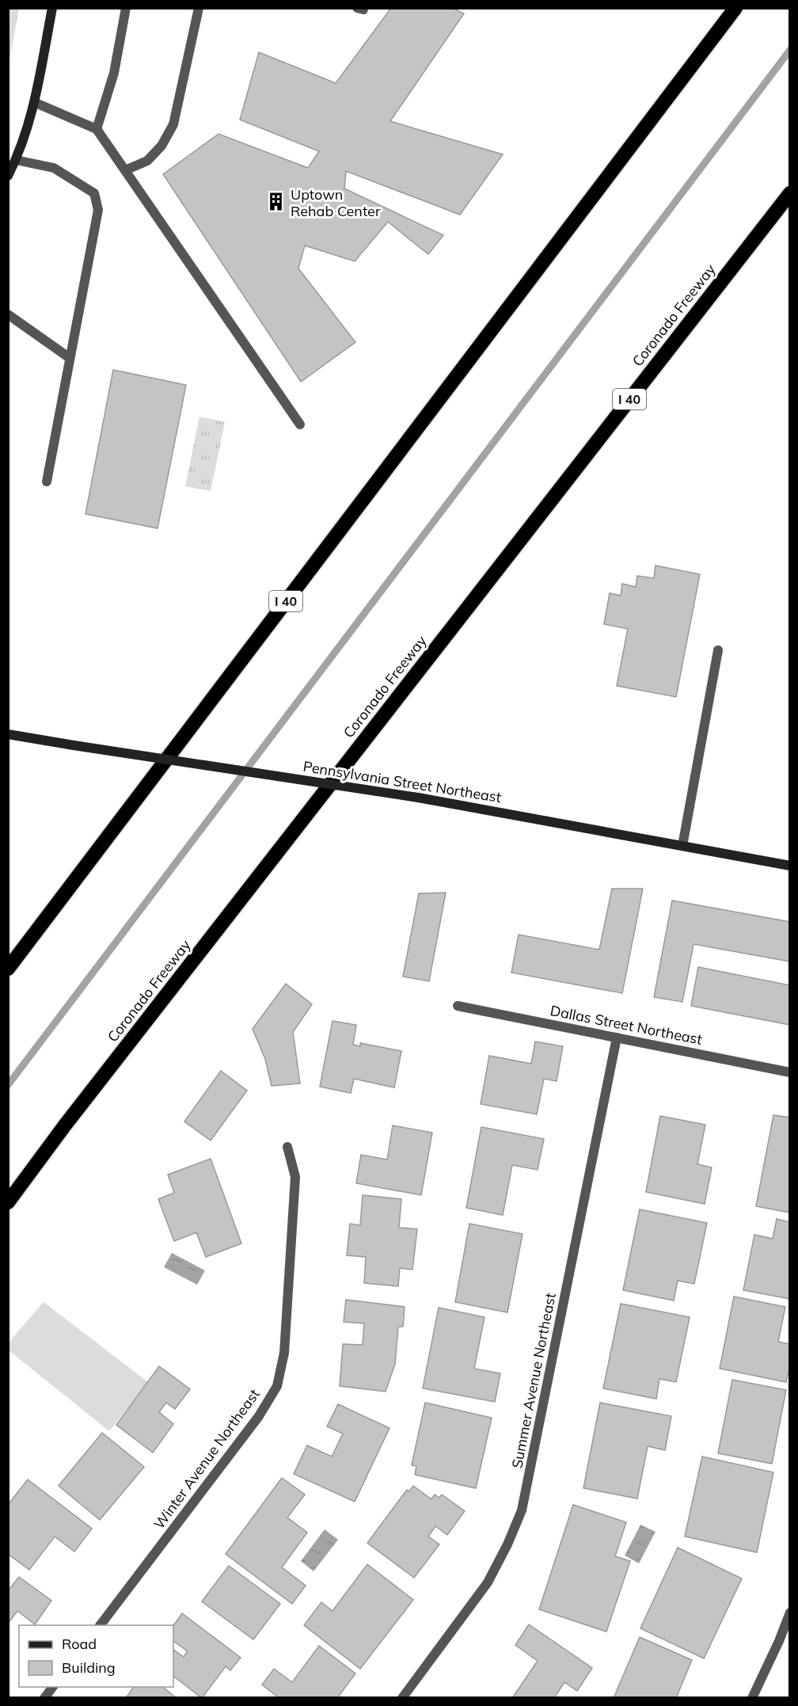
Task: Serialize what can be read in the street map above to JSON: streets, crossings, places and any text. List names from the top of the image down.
{
  "streets": {
    "highway": ["Coronado Freeway", "I 40"],
    "street": [
      "Pennsylvania Street Northeast",
      "Dallas Street Northeast",
      "Summer Avenue Northeast",
      "Winter Avenue Northeast"
    ]
  },
  "crossings": [
    ["Dallas Street Northeast", "Summer Avenue Northeast"]
  ],
  "places": {
    "building": ["Uptown Rehab Center"]
  },
  "legend": ["Road", "Building"]
}
